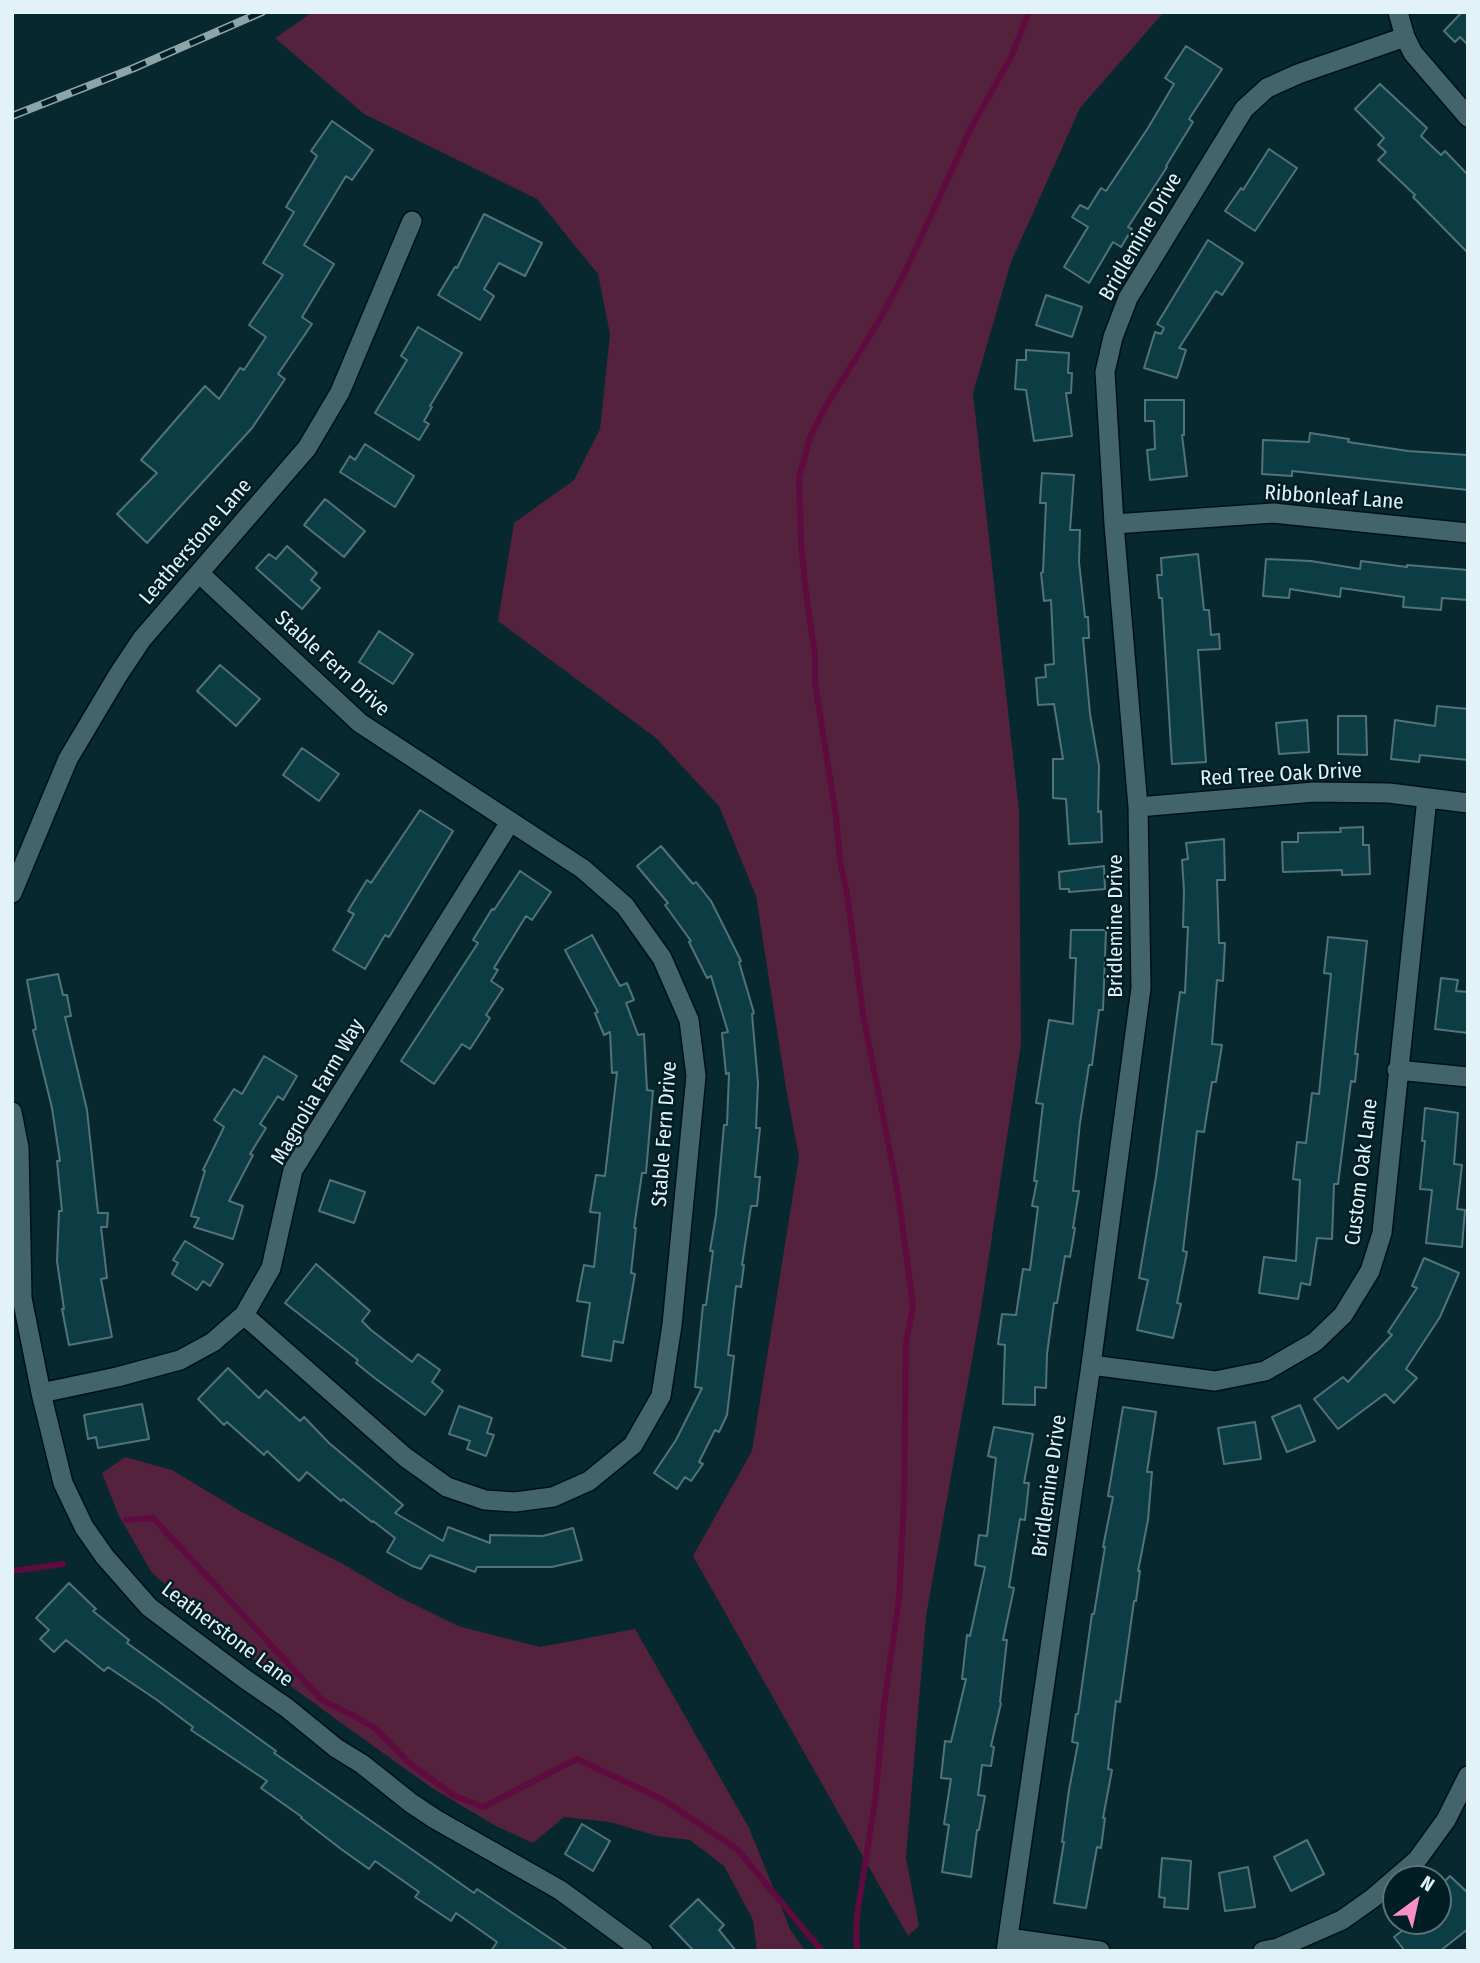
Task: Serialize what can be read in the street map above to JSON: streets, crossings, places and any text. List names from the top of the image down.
{
  "streets": {
    "street": [
      "Bridlemine Drive",
      "Ribbonleaf Lane",
      "Leatherstone Lane",
      "Stable Fern Drive",
      "Red Tree Oak Drive",
      "Magnolia Farm Way",
      "Custom Oak Lane"
    ]
  },
  "crossings": [
    ["Bridlemine Drive", "Ribbonleaf Lane"],
    ["Bridlemine Drive", "Red Tree Oak Drive"],
    ["Bridlemine Drive", "Custom Oak Lane"],
    ["Leatherstone Lane", "Stable Fern Drive"],
    ["Leatherstone Lane", "Magnolia Farm Way"],
    ["Stable Fern Drive", "Magnolia Farm Way"],
    ["Red Tree Oak Drive", "Custom Oak Lane"]
  ],
  "north": "top right"
}
